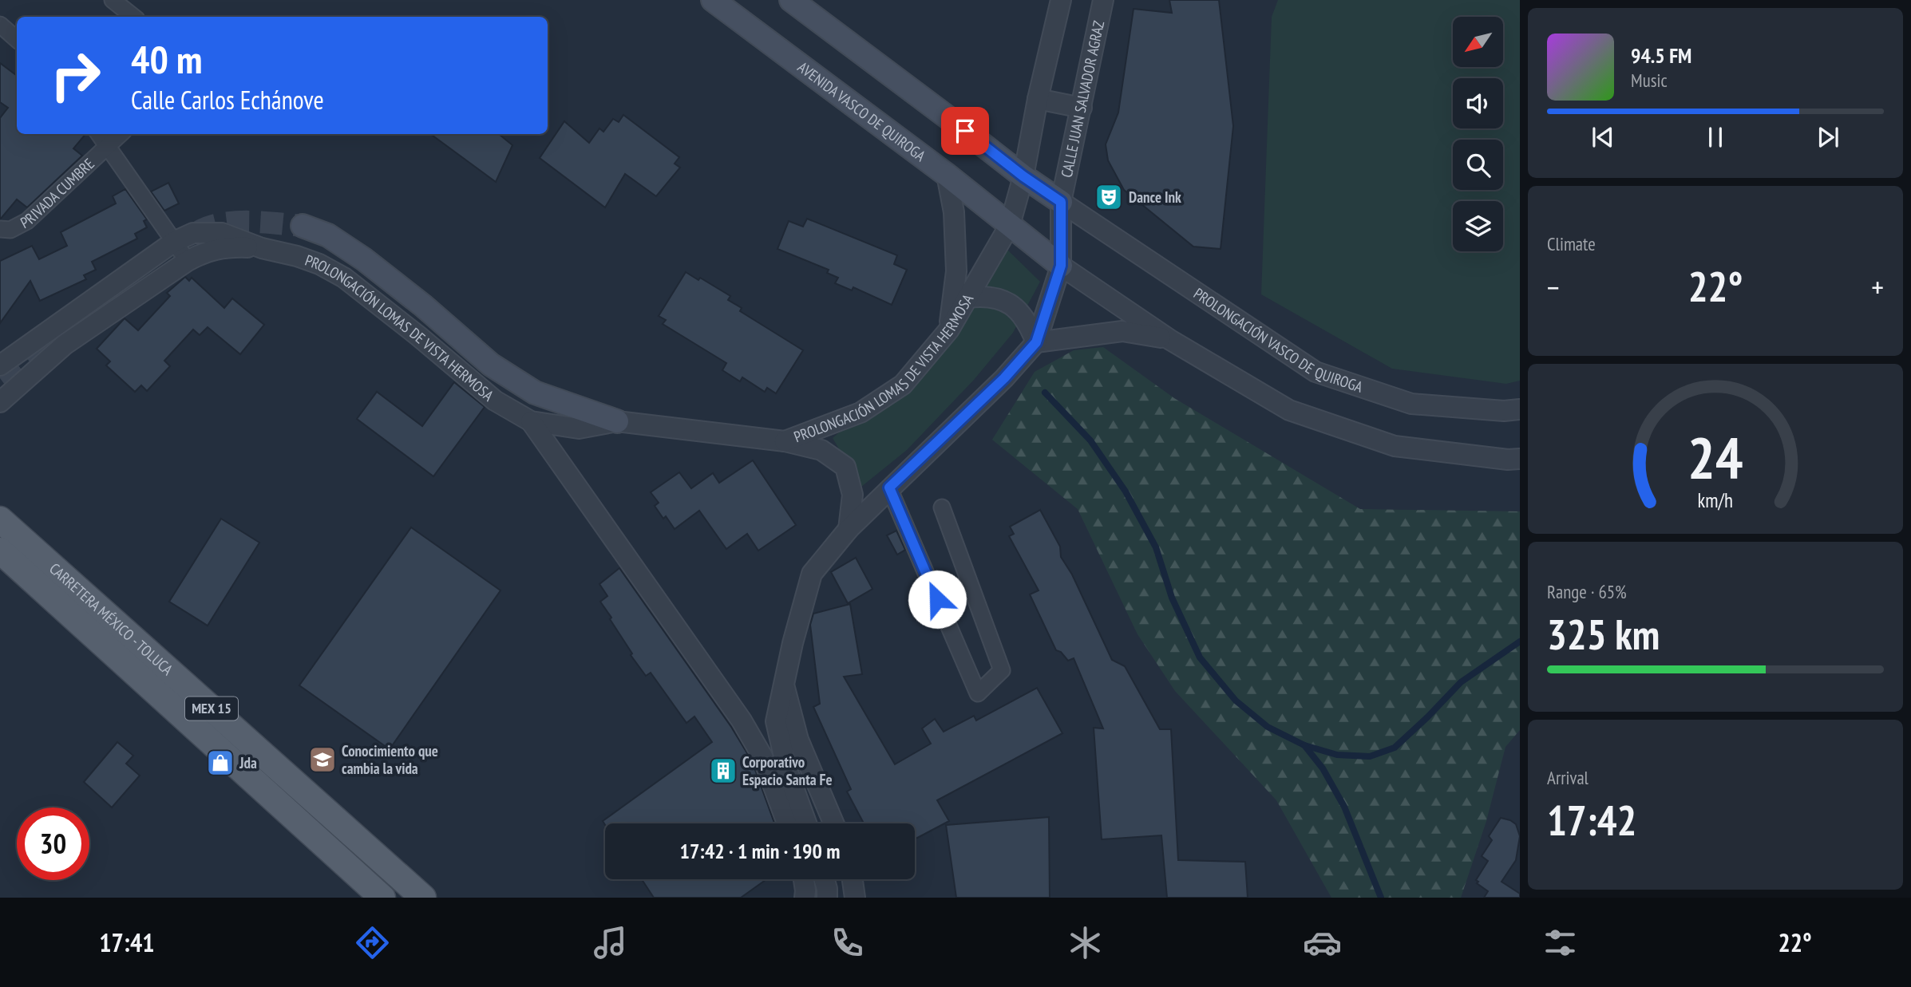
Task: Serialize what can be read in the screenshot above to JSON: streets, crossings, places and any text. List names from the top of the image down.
{
  "streets": {
    "main road": ["AVENIDA VASCO DE QUIROGA", "CARRETERA MÉXICO - TOLUCA", "MEX 15"],
    "street": [
      "CALLE JUAN SALVADOR AGRAZ",
      "PRIVADA CUMBRE",
      "PROLONGACIÓN LOMAS DE VISTA HERMOSA",
      "PROLONGACIÓN VASCO DE QUIROGA"
    ]
  },
  "crossings": [
    ["CALLE JUAN SALVADOR AGRAZ", "AVENIDA VASCO DE QUIROGA"],
    ["CALLE JUAN SALVADOR AGRAZ", "PROLONGACIÓN VASCO DE QUIROGA"],
    ["AVENIDA VASCO DE QUIROGA", "PROLONGACIÓN LOMAS DE VISTA HERMOSA"]
  ],
  "places": {
    "theatre": ["Dance Ink"],
    "school or university": ["Conocimiento que cambia la vida"],
    "shop": ["Jda"],
    "building": ["Corporativo Espacio Santa Fe"]
  },
  "north": "bottom left",
  "page": {
    "turn": ["40 m", "Calle Carlos Echánove"],
    "song": ["94.5 FM", "Music"],
    "tile": [
      "Climate",
      ["Range · 65%", "325 km"],
      ["Arrival", "17:42"]
    ],
    "heat": ["−", "22°", "+"],
    "limit": "30",
    "trip": "17:42 · 1 min · 190 m",
    "tabs": ["17:41", "22°"],
    "gauge": ["24", "km/h"]
  }
}
